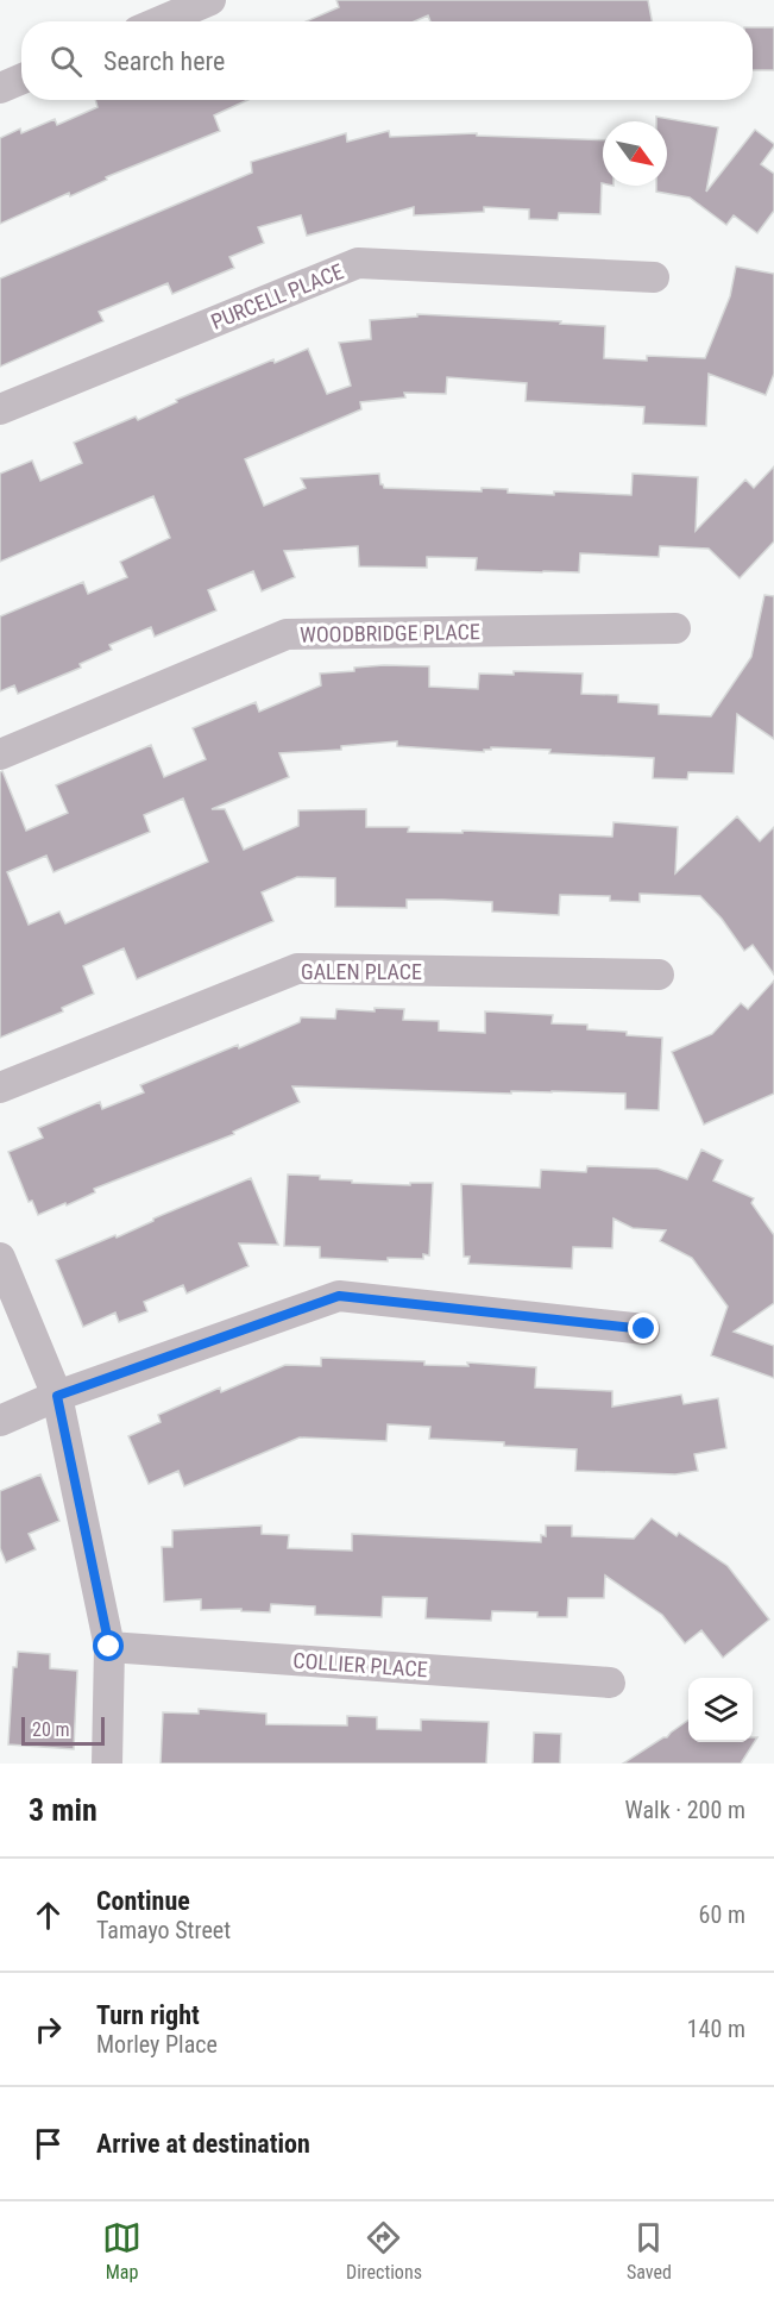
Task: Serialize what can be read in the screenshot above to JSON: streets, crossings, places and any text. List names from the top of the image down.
{
  "streets": {
    "street": [
      "PURCELL PLACE",
      "WOODBRIDGE PLACE",
      "GALEN PLACE",
      "COLLIER PLACE"
    ]
  },
  "scale_bar": "20 m",
  "north": "bottom right",
  "page": {
    "search": "Search here",
    "scale": "20 m",
    "heading": ["3 min", "Walk · 200 m"],
    "list": [
      ["Continue", "Tamayo Street", "60 m"],
      ["Turn right", "Morley Place", "140 m"],
      "Arrive at destination"
    ],
    "nav": ["Map", "Directions", "Saved"]
  }
}
